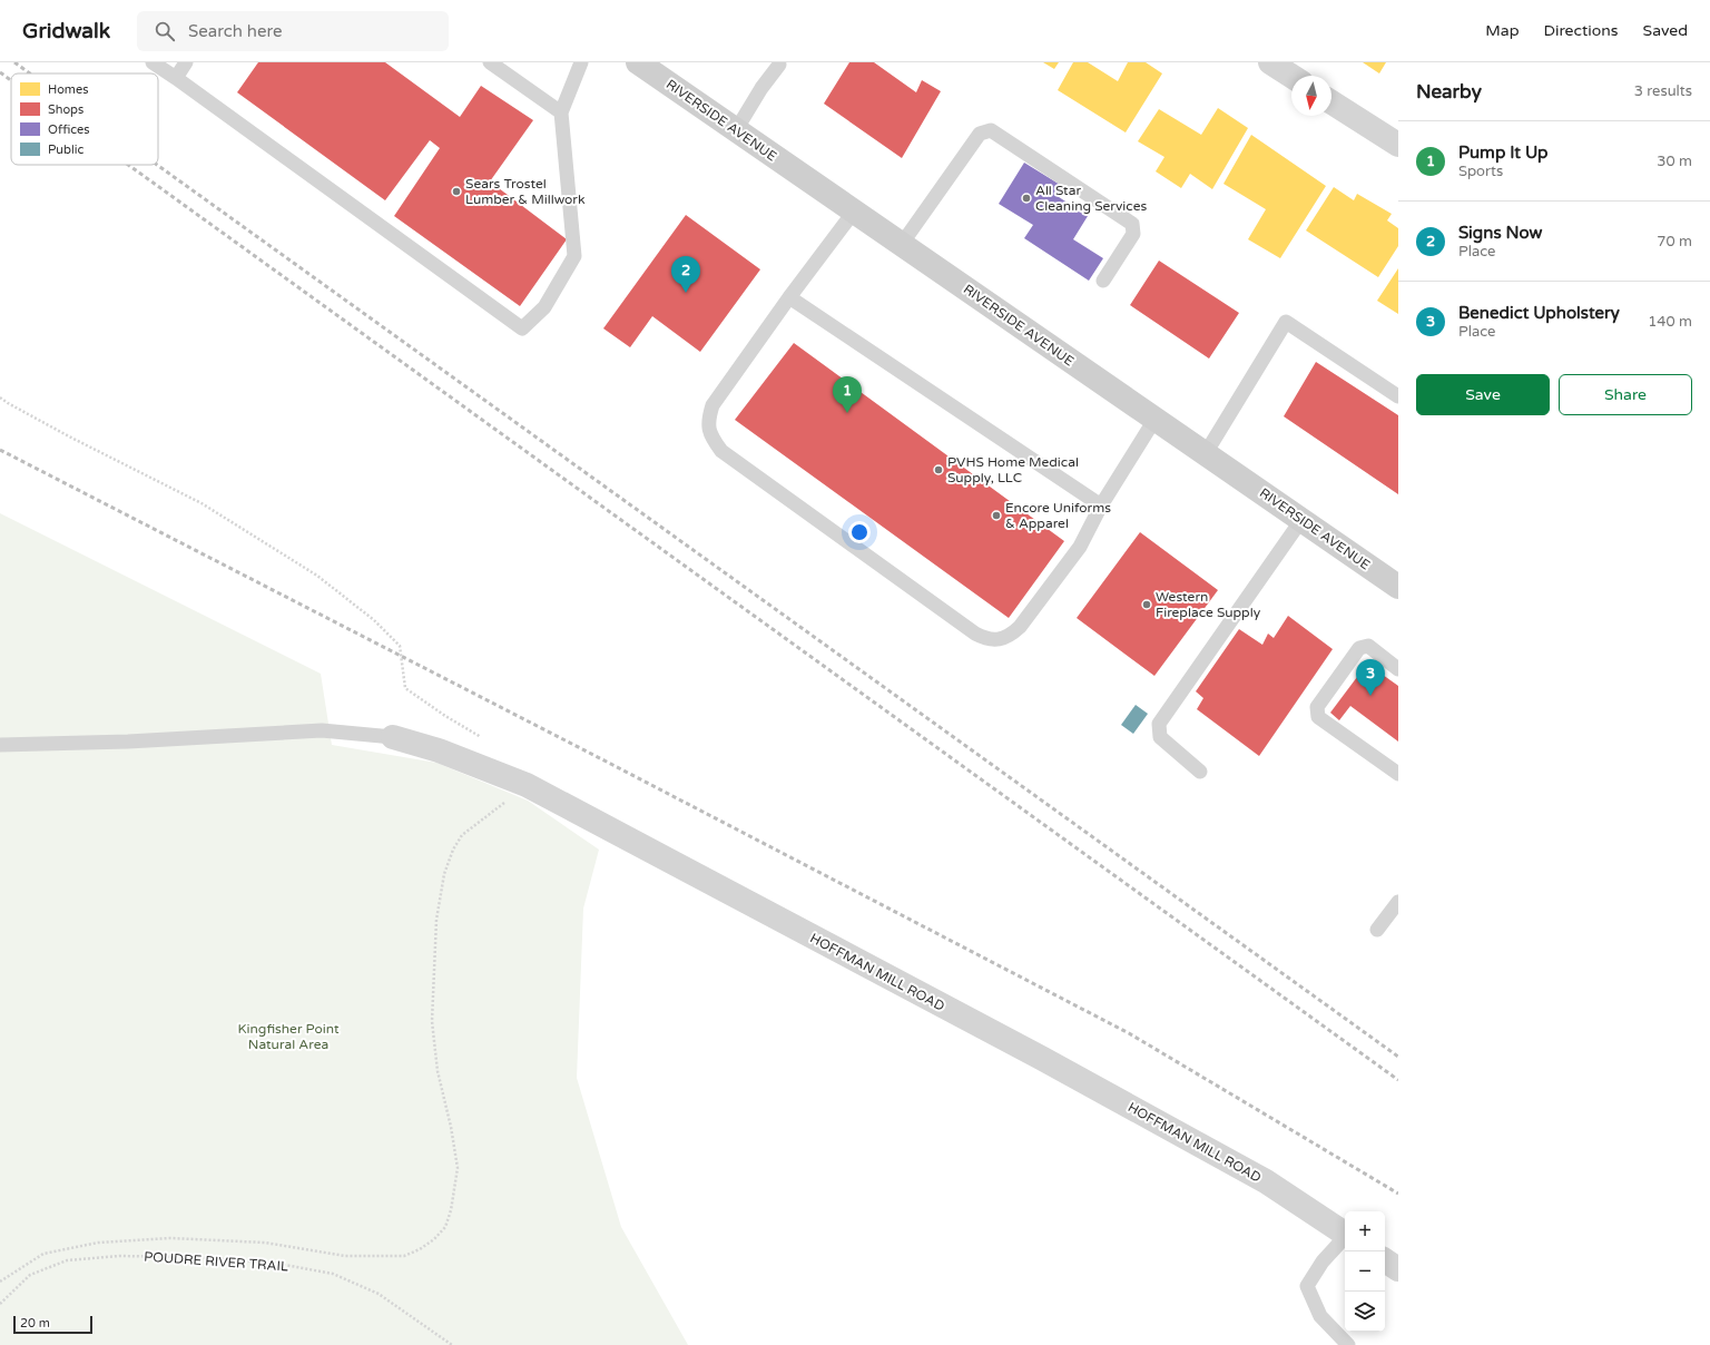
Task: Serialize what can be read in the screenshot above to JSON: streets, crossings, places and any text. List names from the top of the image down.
{
  "streets": {
    "main road": ["RIVERSIDE AVENUE"],
    "street": ["HOFFMAN MILL ROAD"],
    "path": ["POUDRE RIVER TRAIL"]
  },
  "parks": ["Kingfisher Point Natural Area"],
  "places": [
    "Sears Trostel Lumber & Millwork",
    "All Star Cleaning Services",
    "PVHS Home Medical Supply, LLC",
    "Encore Uniforms & Apparel",
    "Western Fireplace Supply"
  ],
  "legend": [
    "Homes",
    "Shops",
    "Offices",
    "Public"
  ],
  "scale_bar": "20 m",
  "north": "bottom",
  "page": {
    "header": "Gridwalk",
    "search": "Search here",
    "nav": ["Map", "Directions", "Saved"],
    "heading": ["Nearby", "3 results"],
    "list": [
      {
        "mark": "1",
        "name": "Pump It Up",
        "note": "Sports",
        "value": "30 m"
      },
      {
        "mark": "2",
        "name": "Signs Now",
        "note": "Place",
        "value": "70 m"
      },
      {
        "mark": "3",
        "name": "Benedict Upholstery",
        "note": "Place",
        "value": "140 m"
      }
    ],
    "pins": ["2", "1", "3"],
    "buttons": ["Save", "Share"],
    "map_buttons": ["+", "−"],
    "scale": "20 m"
  }
}
